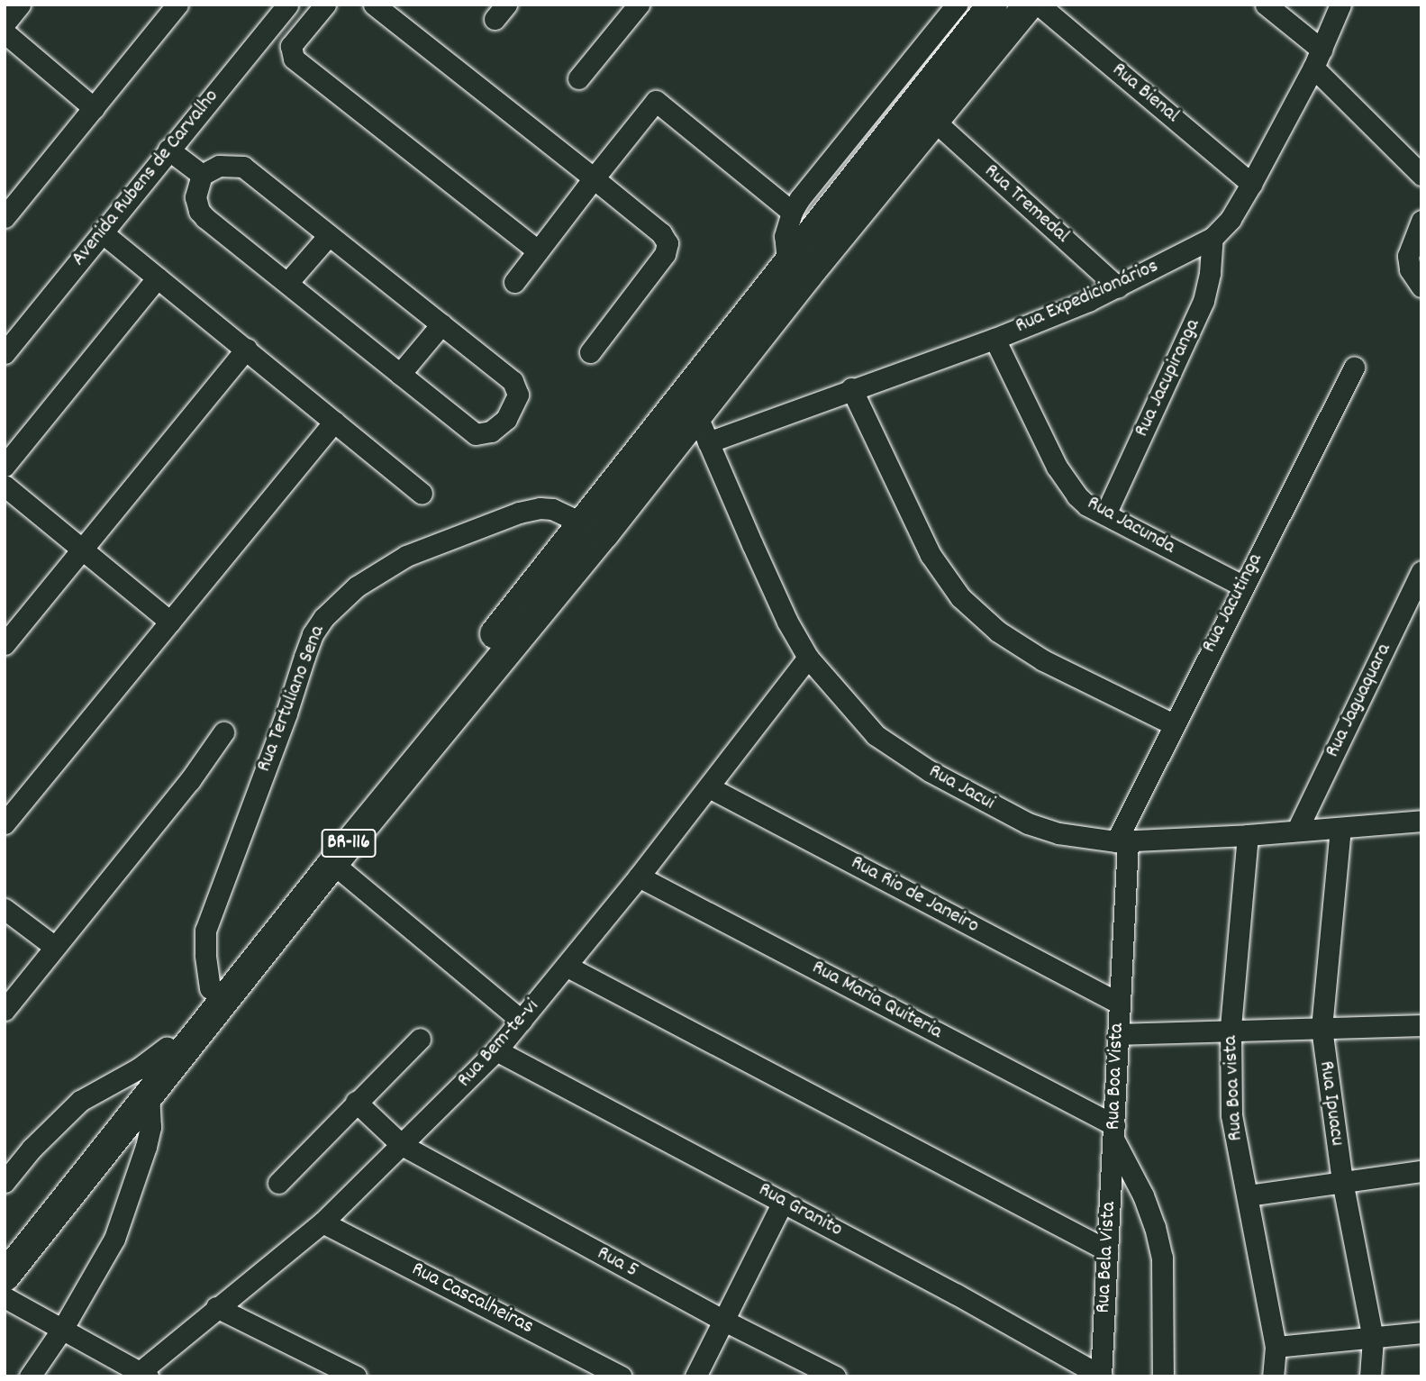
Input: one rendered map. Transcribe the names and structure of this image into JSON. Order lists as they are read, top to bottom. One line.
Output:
{"streets":{"highway":["BR-116"],"street":["Rua Bienal","Avenida Rubens de Carvalho","Rua Tremedal","Rua Expedicionários","Rua Jacupiranga","Rua Jacunda","Rua Jacutinga","Rua Tertuliano Sena","Rua Jaguaquara","Rua Jacui","Rua Rio de Janeiro","Rua Maria Quiteria","Rua Bem-te-vi","Rua Boa Vista","Rua Boa vista","Rua Ipuacu","Rua Granito","Rua Bela Vista","Rua 5","Rua Cascalheiras"]},"crossings":[["Rua Bienal","Rua Expedicionários"],["Rua Tremedal","Rua Expedicionários"],["Rua Expedicionários","Rua Jacupiranga"],["Rua Expedicionários","Rua Jacunda"],["Rua Expedicionários","Rua Jacui"],["Rua Jacupiranga","Rua Jacunda"],["Rua Jacunda","Rua Jacutinga"],["Rua Jacutinga","Rua Jacui"],["Rua Jacutinga","Rua Boa Vista"],["Rua Jaguaquara","Rua Jacui"],["Rua Jacui","BR-116"],["Rua Jacui","Rua Bem-te-vi"],["Rua Jacui","Rua Boa Vista"],["Rua Jacui","Rua Boa vista"],["Rua Jacui","Rua Ipuacu"],["Rua Rio de Janeiro","Rua Bem-te-vi"],["Rua Rio de Janeiro","Rua Boa Vista"],["Rua Maria Quiteria","Rua Bem-te-vi"],["Rua Maria Quiteria","Rua Boa Vista"],["Rua Maria Quiteria","Rua Bela Vista"],["Rua Bem-te-vi","Rua Granito"],["Rua Bem-te-vi","Rua 5"],["Rua Bem-te-vi","Rua Cascalheiras"],["Rua Boa Vista","Rua Bela Vista"],["Rua Granito","Rua Bela Vista"]]}
